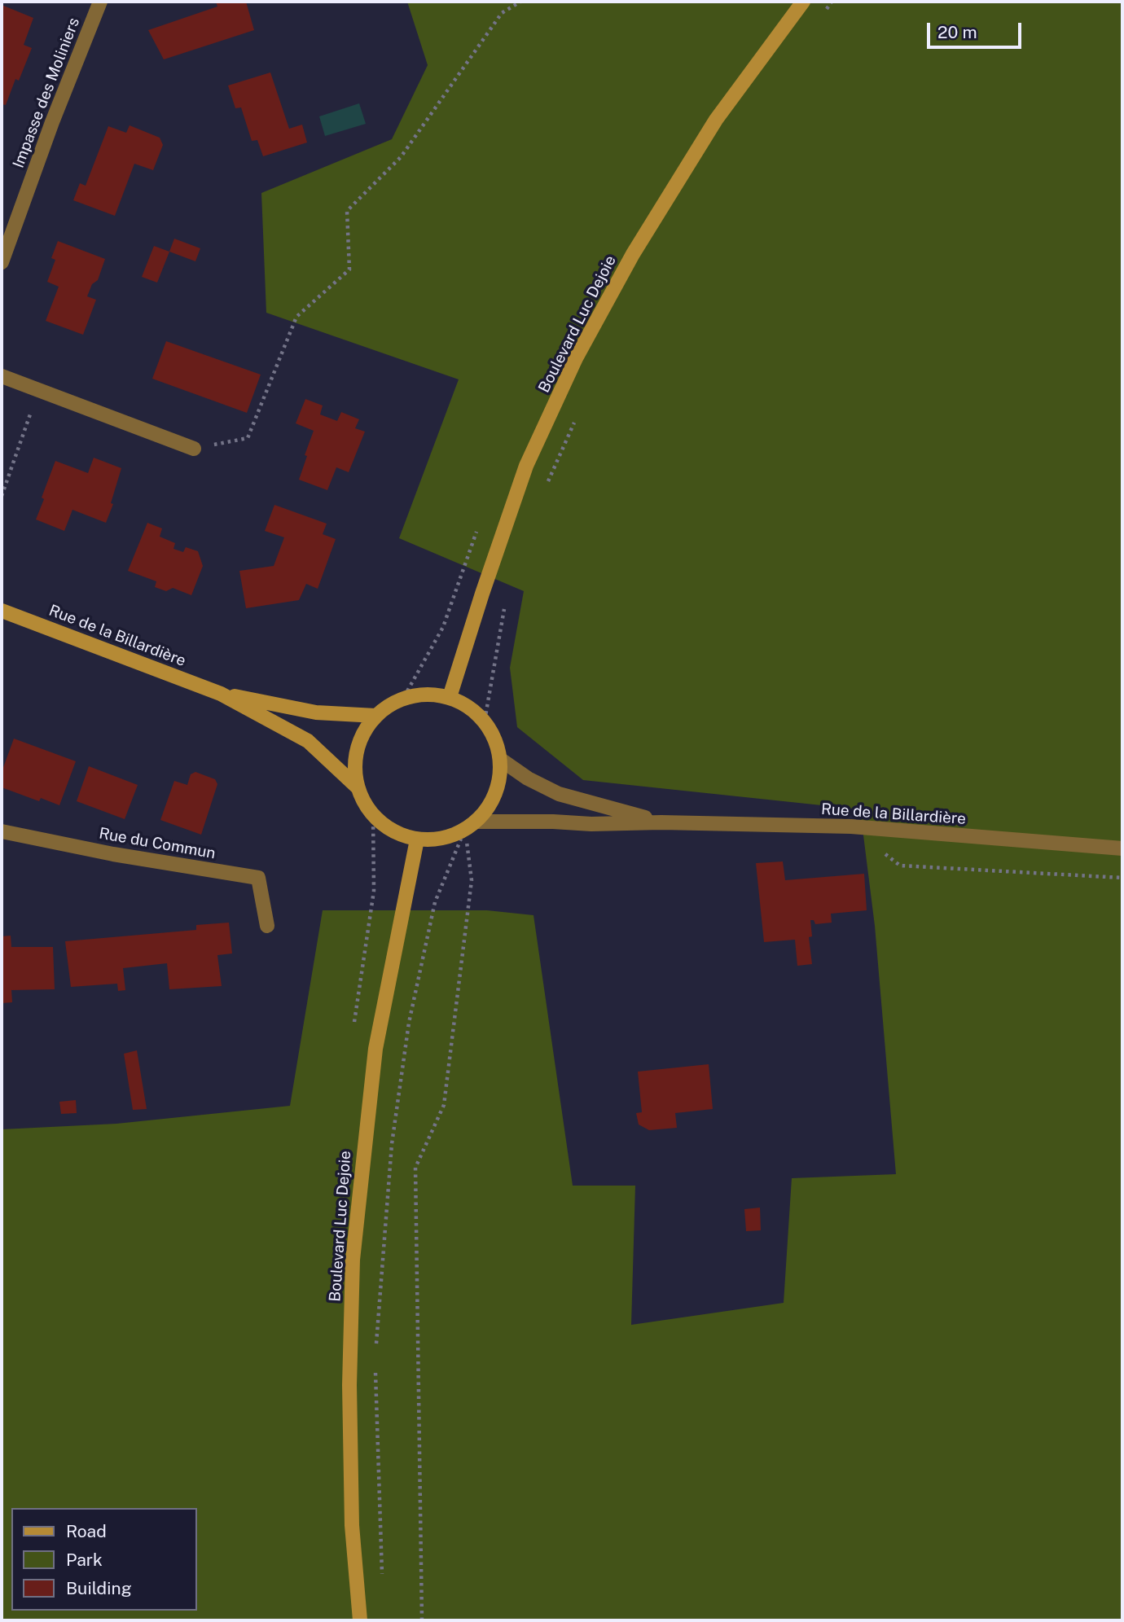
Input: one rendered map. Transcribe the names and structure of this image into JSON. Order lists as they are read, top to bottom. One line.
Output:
{"streets":{"main road":["Boulevard Luc Dejoie","Rue de la Billardière"],"street":["Impasse des Moliniers","Rue du Commun"]},"crossings":[["Boulevard Luc Dejoie","Rue de la Billardière"]],"legend":["Road","Park","Building"],"scale_bar":"20 m"}
